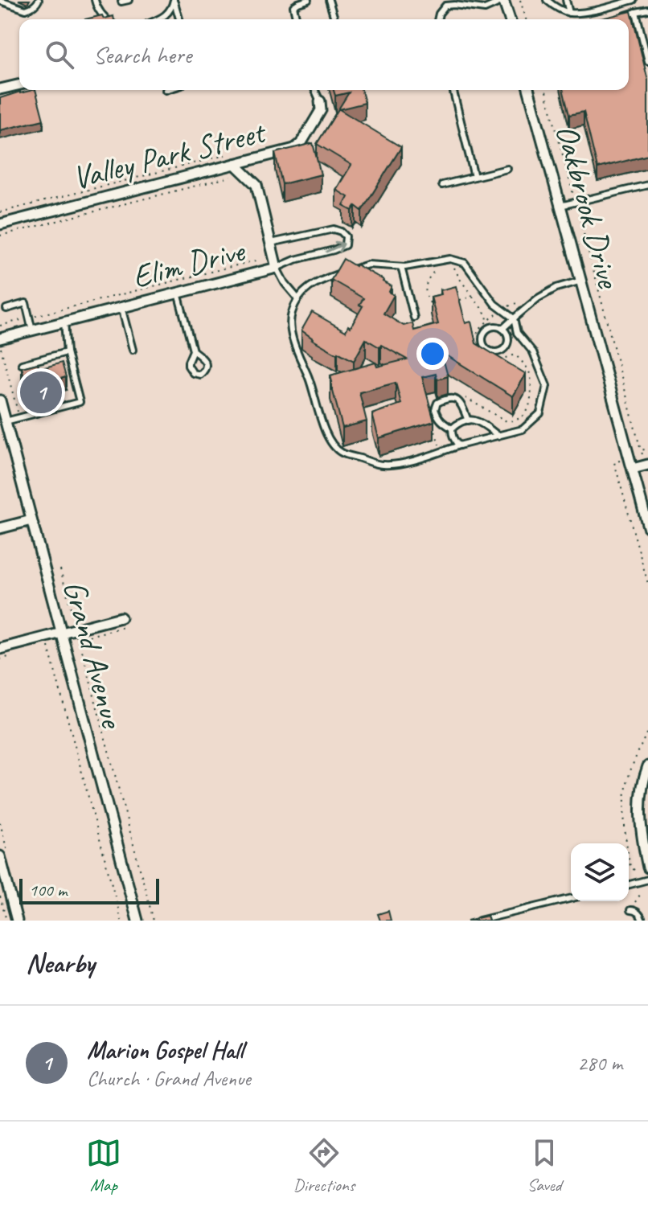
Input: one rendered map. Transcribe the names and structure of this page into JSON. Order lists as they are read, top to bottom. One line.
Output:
{"streets":{"street":["Valley Park Street","Oakbrook Drive","Elim Drive","Grand Avenue"]},"crossings":[["Valley Park Street","Elim Drive"]],"scale_bar":"100 m","page":{"search":"Search here","pins":"1","scale":"100 m","heading":"Nearby","list":[{"mark":"1","name":"Marion Gospel Hall","note":"Church · Grand Avenue","value":"280 m"}],"nav":["Map","Directions","Saved"]}}
